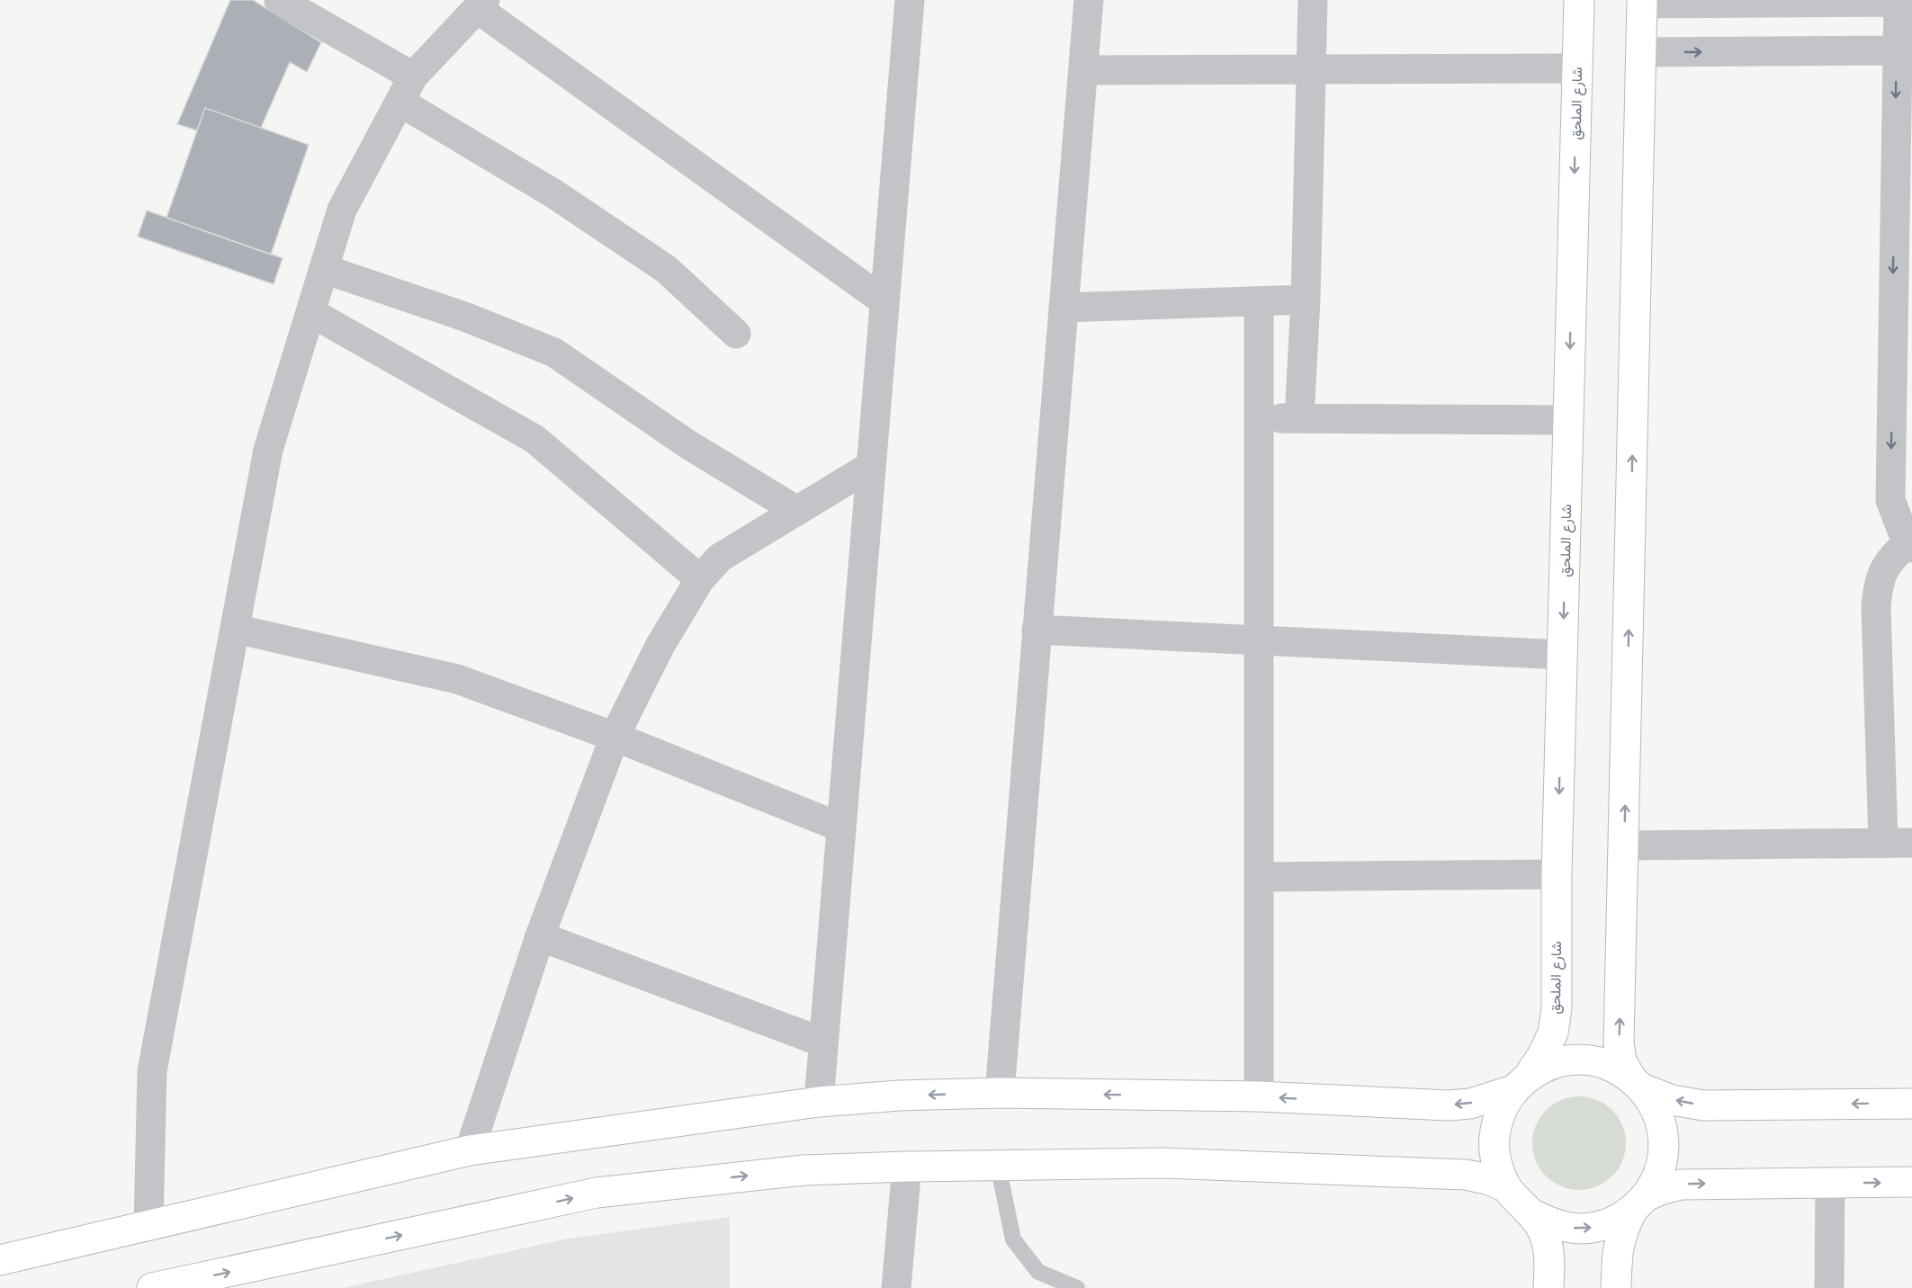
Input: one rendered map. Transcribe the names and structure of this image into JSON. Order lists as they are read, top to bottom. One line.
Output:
{"streets":{"street":["شارع الملحق"]}}
